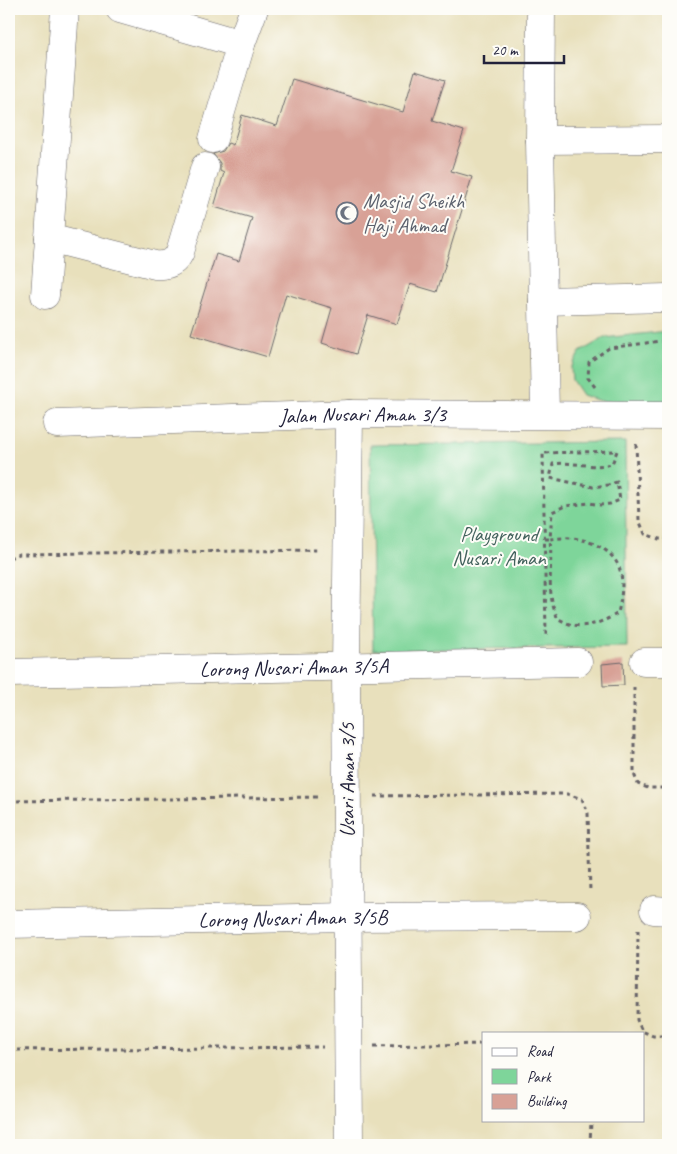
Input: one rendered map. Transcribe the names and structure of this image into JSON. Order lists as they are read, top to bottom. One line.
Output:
{"streets":{"street":["Jalan Nusari Aman 3/3","Lorong Nusari Aman 3/5A","Usari Aman 3/5","Lorong Nusari Aman 3/5B"]},"crossings":[["Jalan Nusari Aman 3/3","Usari Aman 3/5"],["Lorong Nusari Aman 3/5A","Usari Aman 3/5"],["Usari Aman 3/5","Lorong Nusari Aman 3/5B"]],"parks":["Playground Nusari Aman"],"places":{"mosque":["Masjid Sheikh Haji Ahmad"]},"legend":["Road","Park","Building"],"scale_bar":"20 m"}
